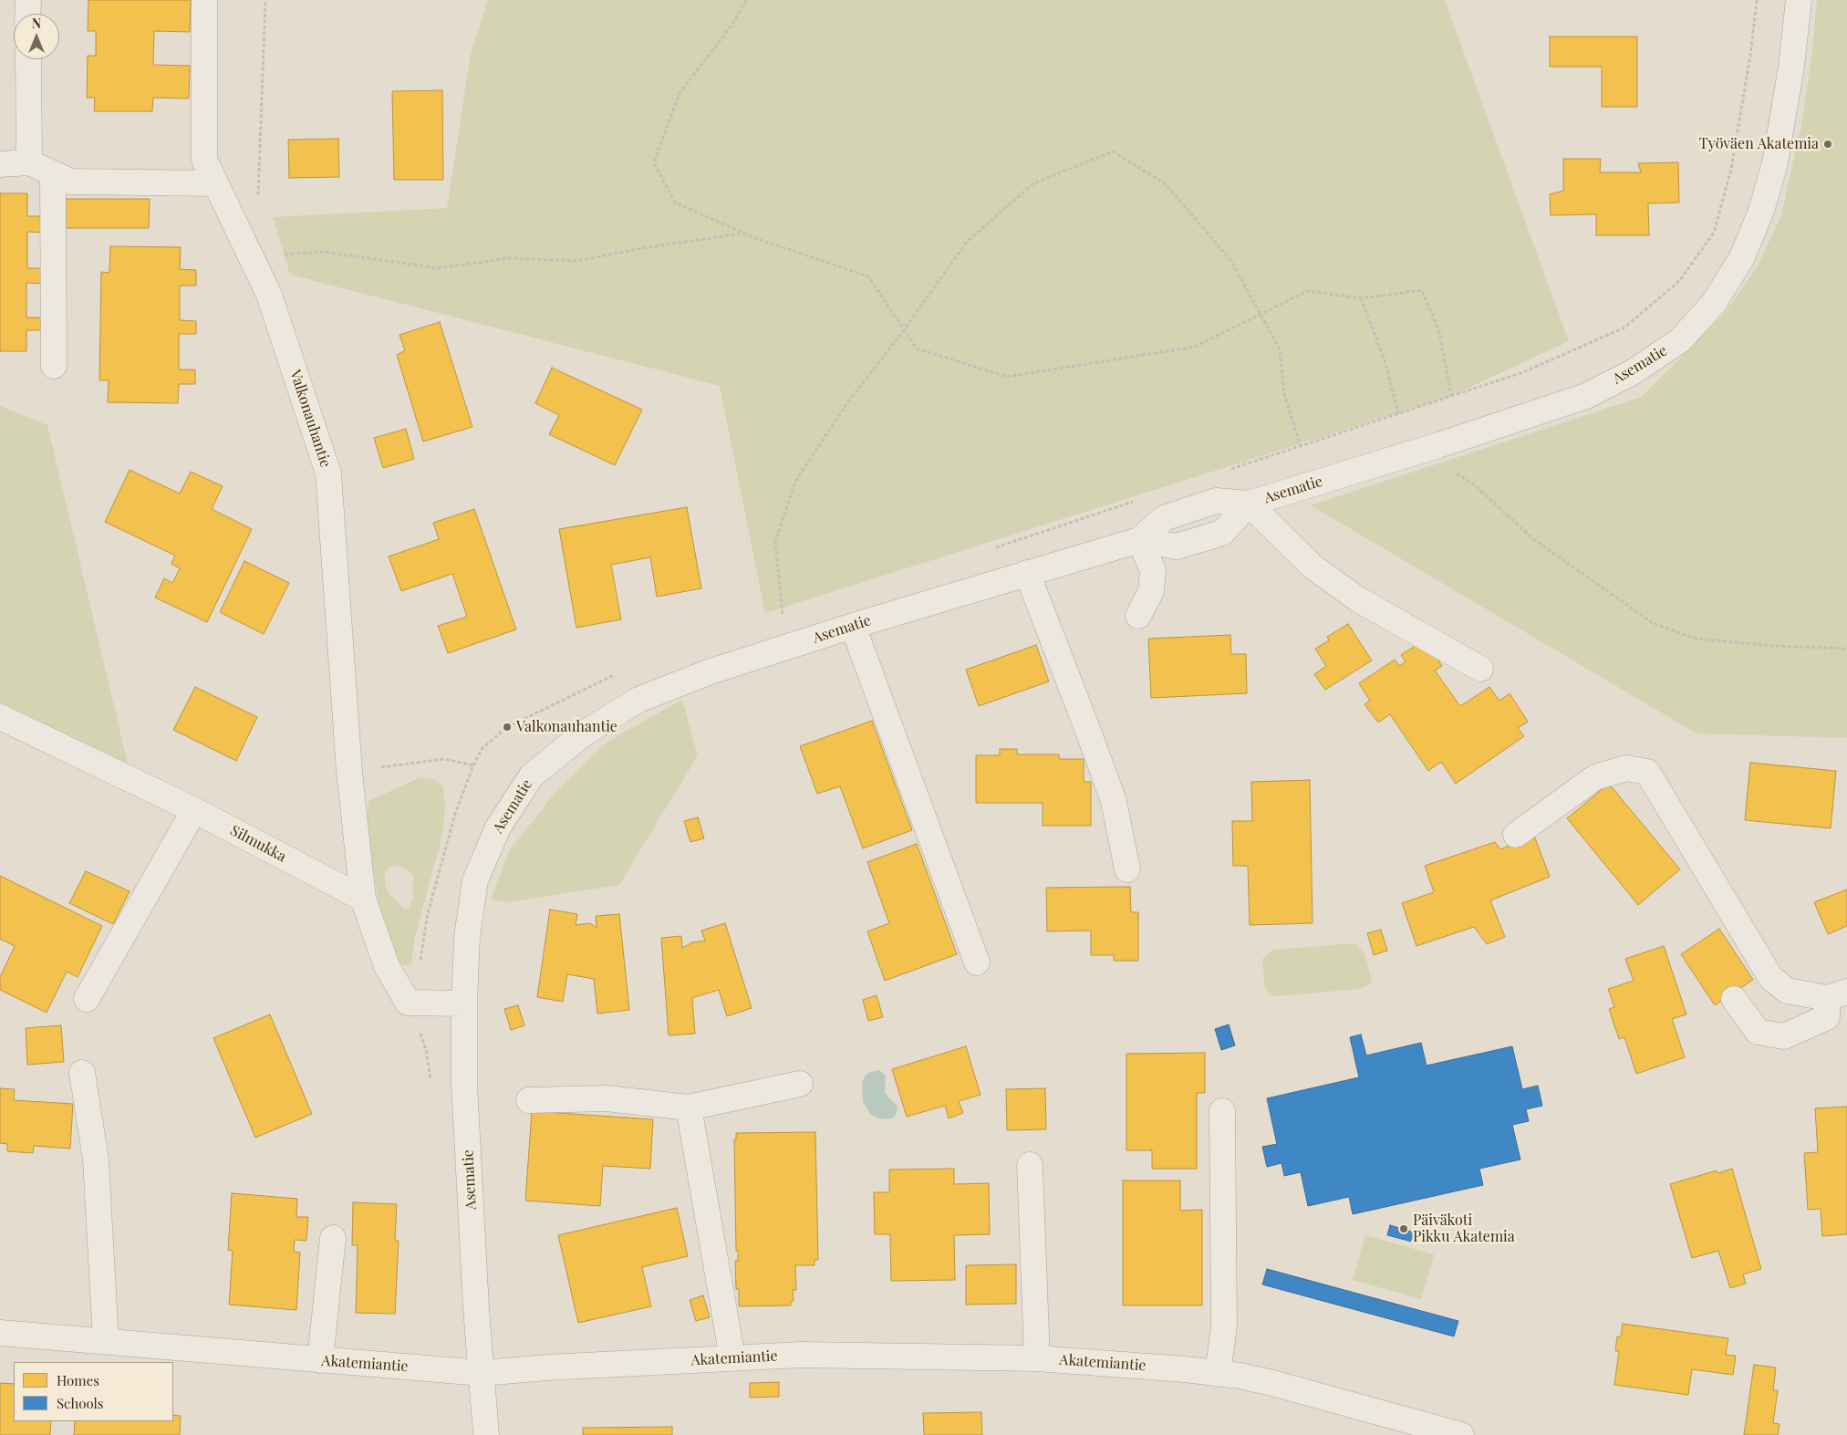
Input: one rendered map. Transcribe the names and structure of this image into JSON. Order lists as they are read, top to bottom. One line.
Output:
{"streets":{"street":["Asematie","Valkonauhantie","Silmukka","Akatemiantie"]},"crossings":[["Asematie","Akatemiantie"],["Valkonauhantie","Silmukka"]],"places":["Työväen Akatemia","Valkonauhantie","Päiväkoti Pikku Akatemia"],"legend":["Homes","Schools"],"north":"top"}
